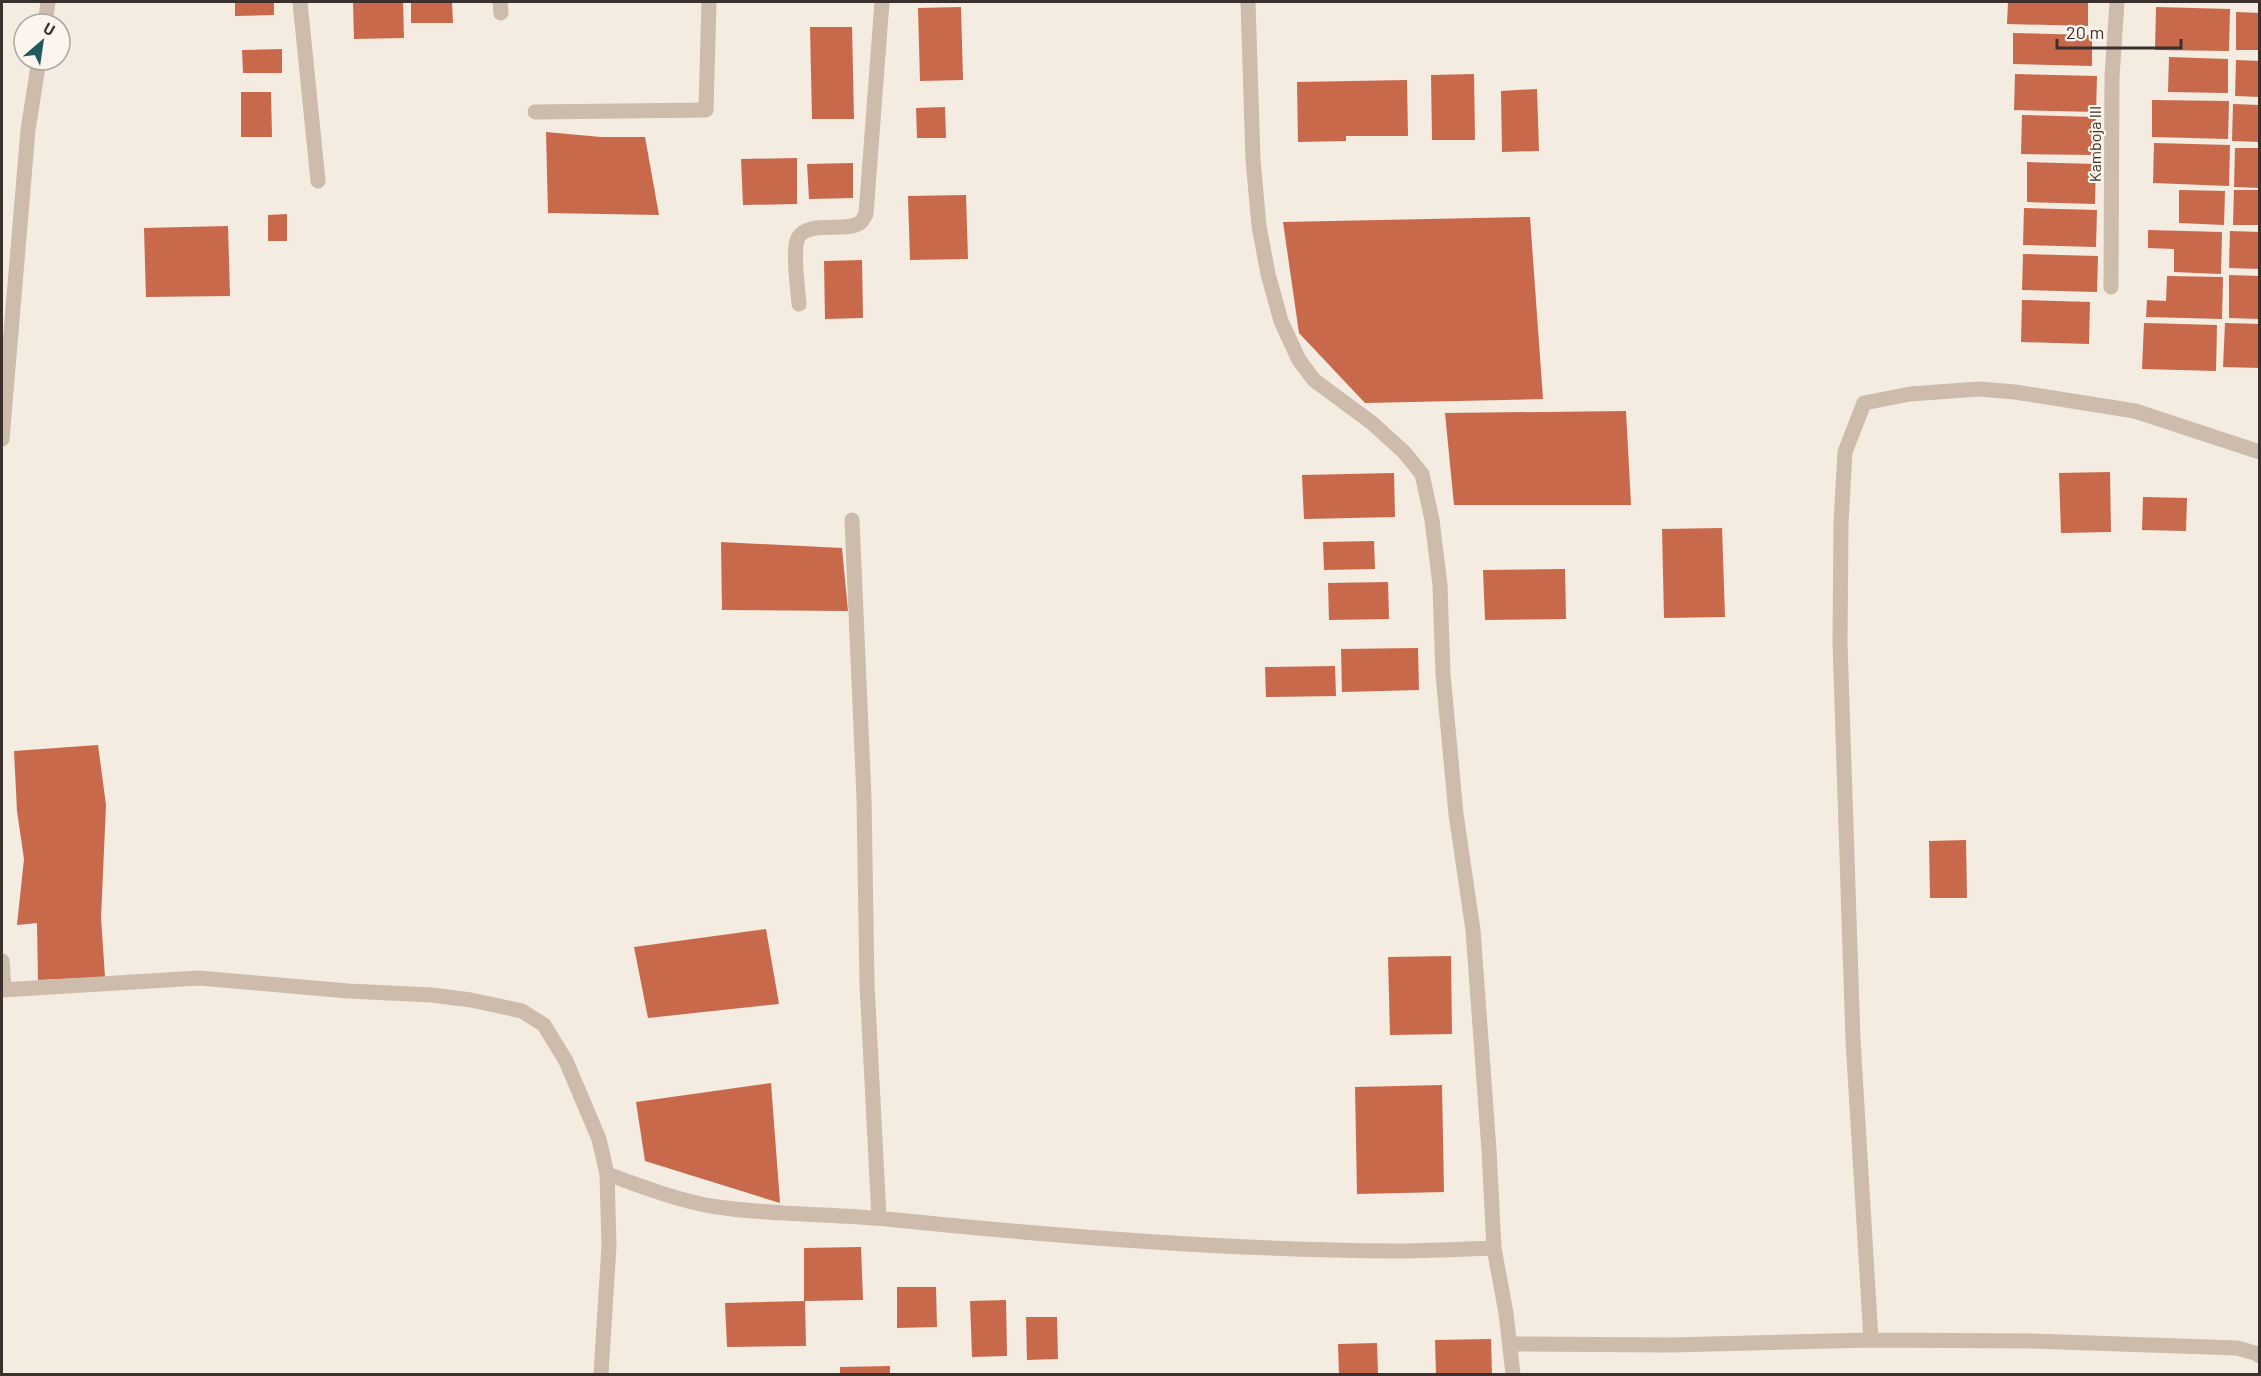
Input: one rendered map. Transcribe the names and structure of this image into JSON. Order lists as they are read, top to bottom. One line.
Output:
{"streets":{"street":["Kamboja III"]},"scale_bar":"20 m","north":"top right"}
